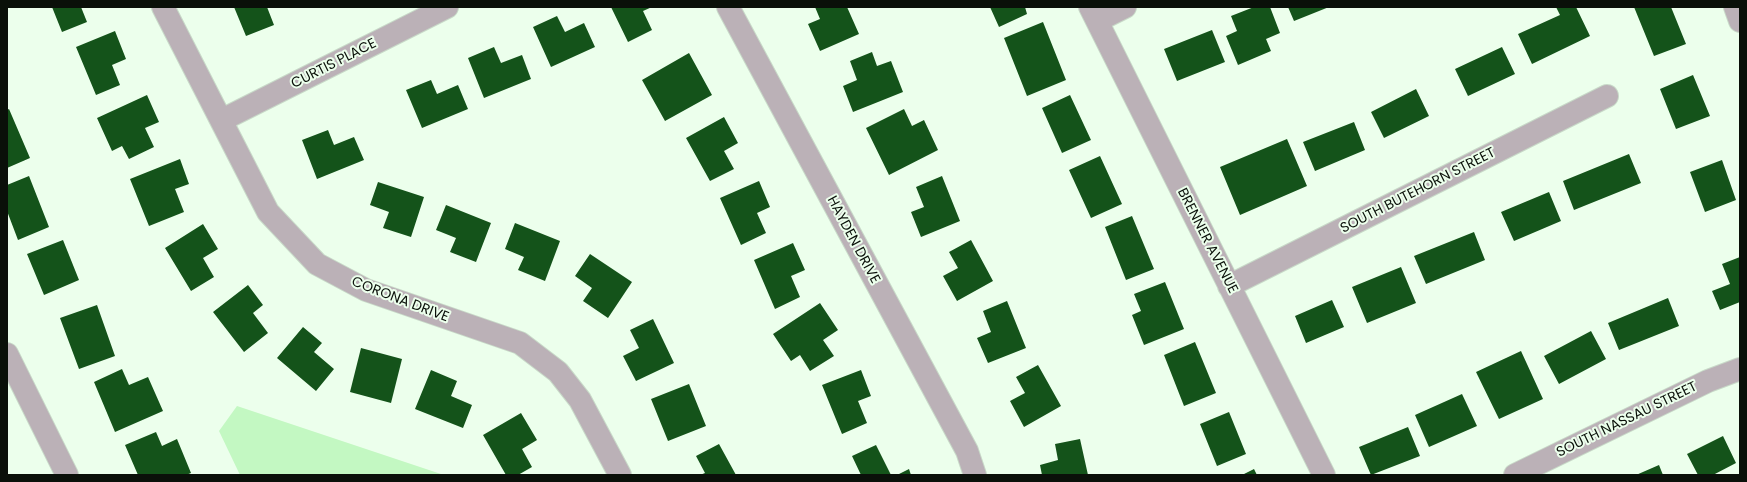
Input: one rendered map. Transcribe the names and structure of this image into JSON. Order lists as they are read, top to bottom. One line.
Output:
{"streets":{"street":["CURTIS PLACE","SOUTH BUTEHORN STREET","HAYDEN DRIVE","BRENNER AVENUE","CORONA DRIVE","SOUTH NASSAU STREET"]},"crossings":[["CURTIS PLACE","CORONA DRIVE"],["SOUTH BUTEHORN STREET","BRENNER AVENUE"]]}
